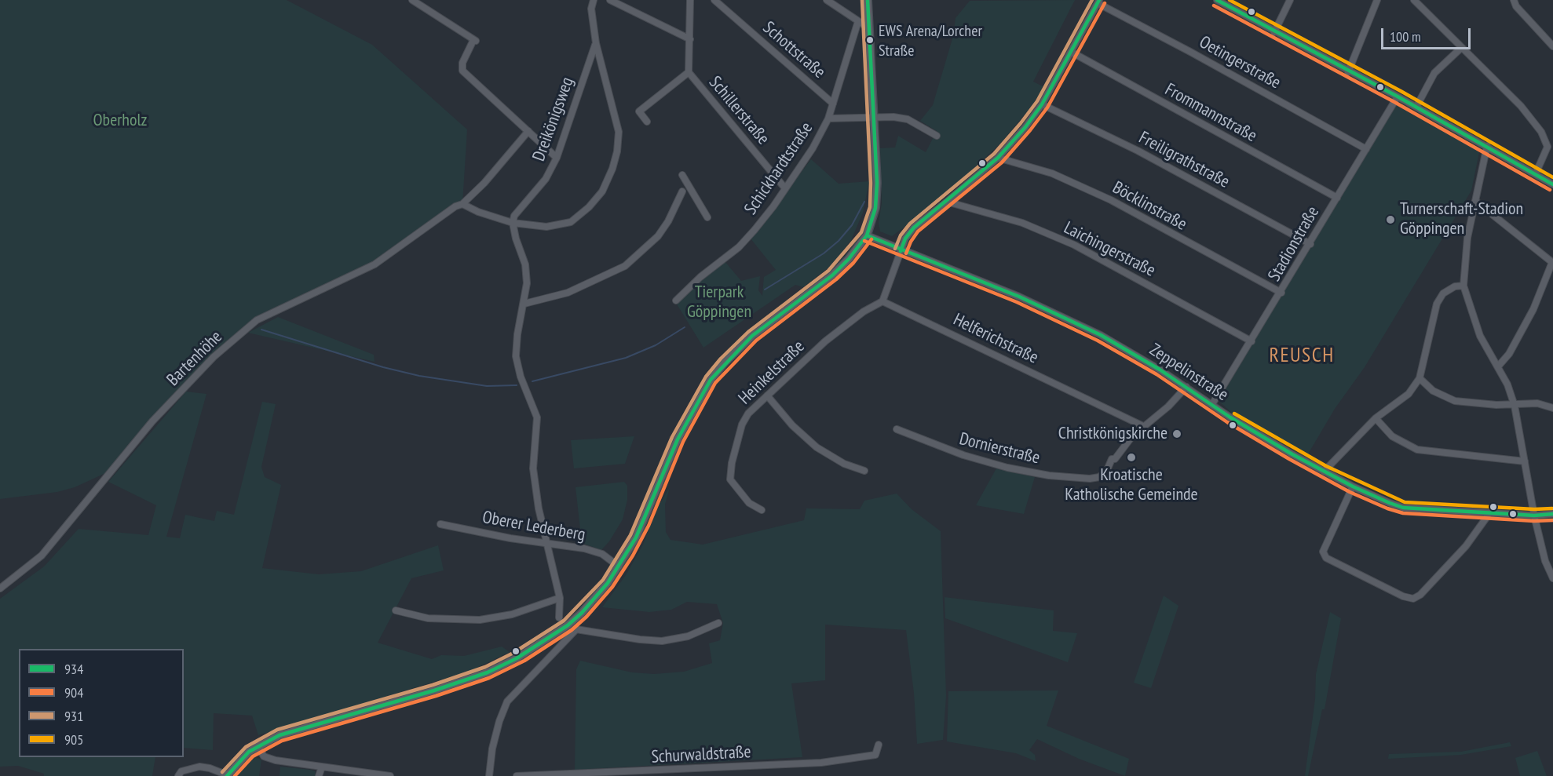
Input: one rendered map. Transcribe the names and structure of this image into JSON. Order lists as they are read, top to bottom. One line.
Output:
{"streets":{"street":["Schottstraße","Oetingerstraße","Schillerstraße","Frommannstraße","Dreikönigsweg","Freiligrathstraße","Schickhardtstraße","Böcklinstraße","Stadionstraße","Laichingerstraße","Helferichstraße","Bartenhöhe","Heinkelstraße","Zeppelinstraße","Dornierstraße","Oberer Lederberg","Schurwaldstraße"]},"crossings":[["Schottstraße","Schickhardtstraße"],["Oetingerstraße","Stadionstraße"],["Schillerstraße","Schickhardtstraße"],["Frommannstraße","Stadionstraße"],["Freiligrathstraße","Stadionstraße"],["Böcklinstraße","Stadionstraße"],["Stadionstraße","Laichingerstraße"],["Stadionstraße","Zeppelinstraße"],["Helferichstraße","Heinkelstraße"],["Helferichstraße","Dornierstraße"]],"districts":["REUSCH"],"parks":["Oberholz","Tierpark Göppingen"],"places":["EWS Arena/Lorcher Straße","Turnerschaft-Stadion Göppingen","Christkönigskirche","Kroatische Katholische Gemeinde"],"lines":["transit line 934","transit line 931","transit line 905","transit line 904"],"legend":["934","904","931","905"],"scale_bar":"100 m"}
